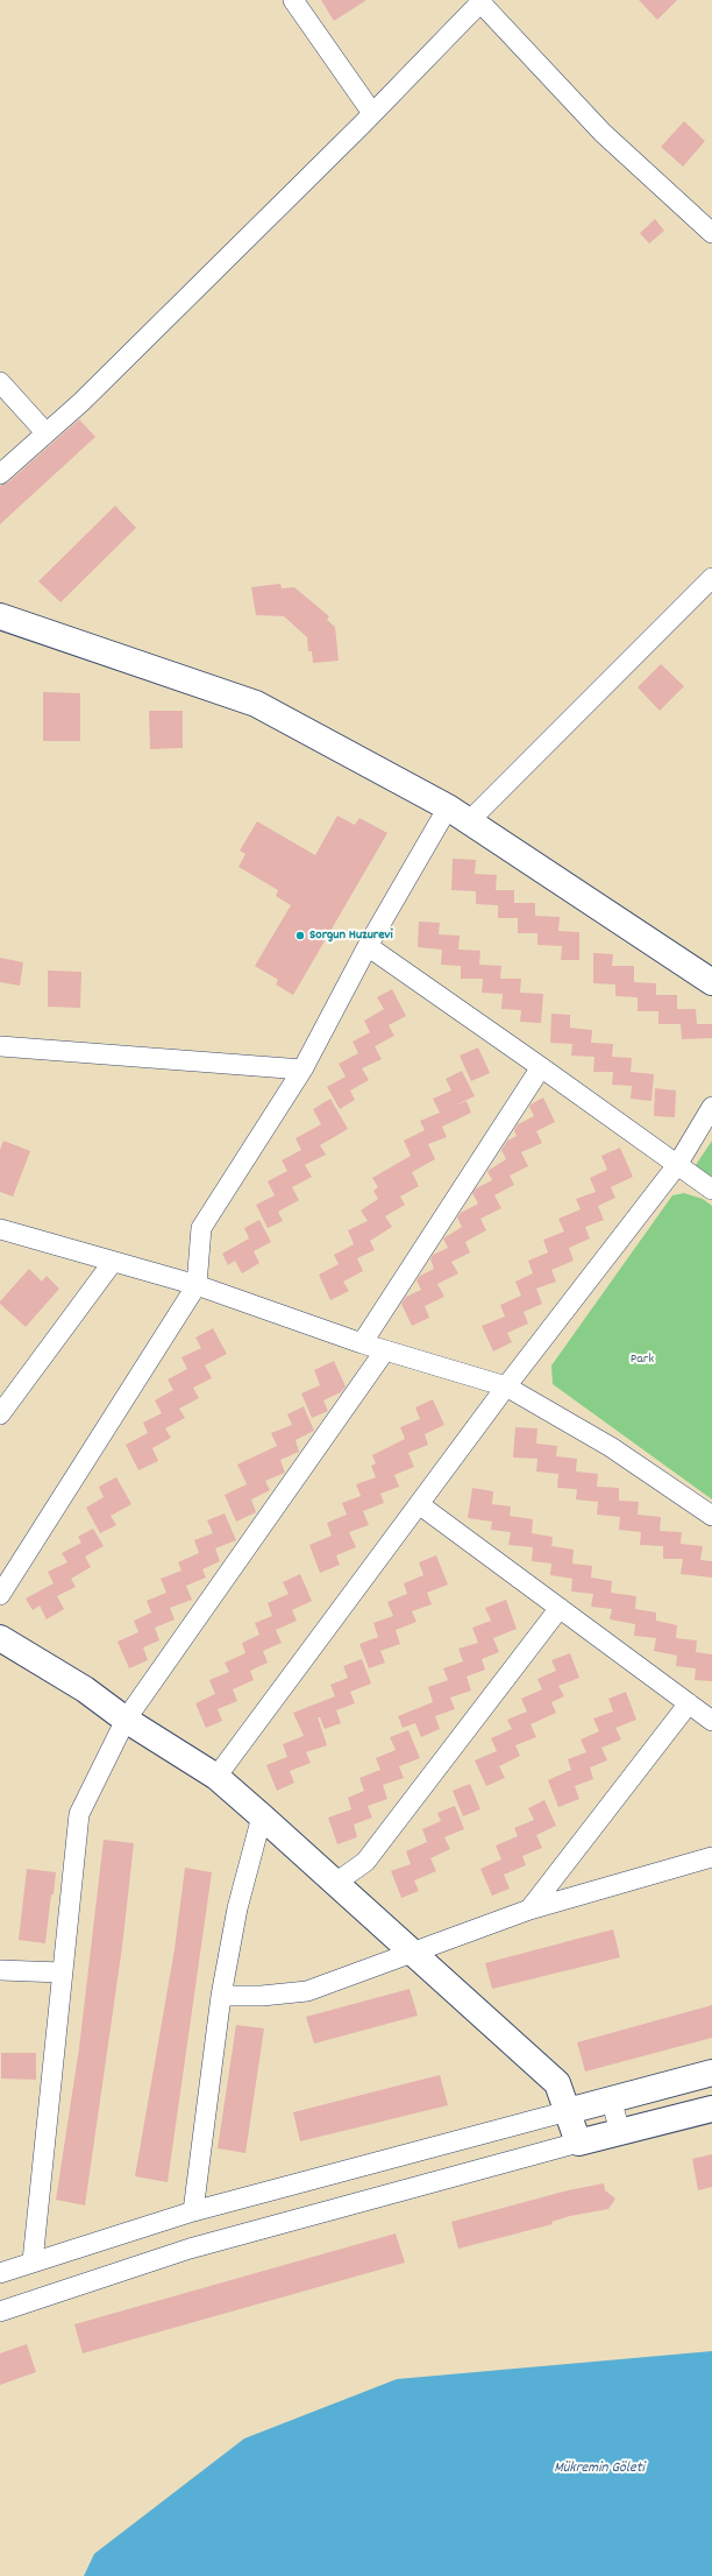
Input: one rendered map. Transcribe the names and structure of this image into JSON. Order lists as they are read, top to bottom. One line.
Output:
{"water":["Mükremin Göleti"],"parks":["Park"],"places":["Sorgun Huzurevi"]}
